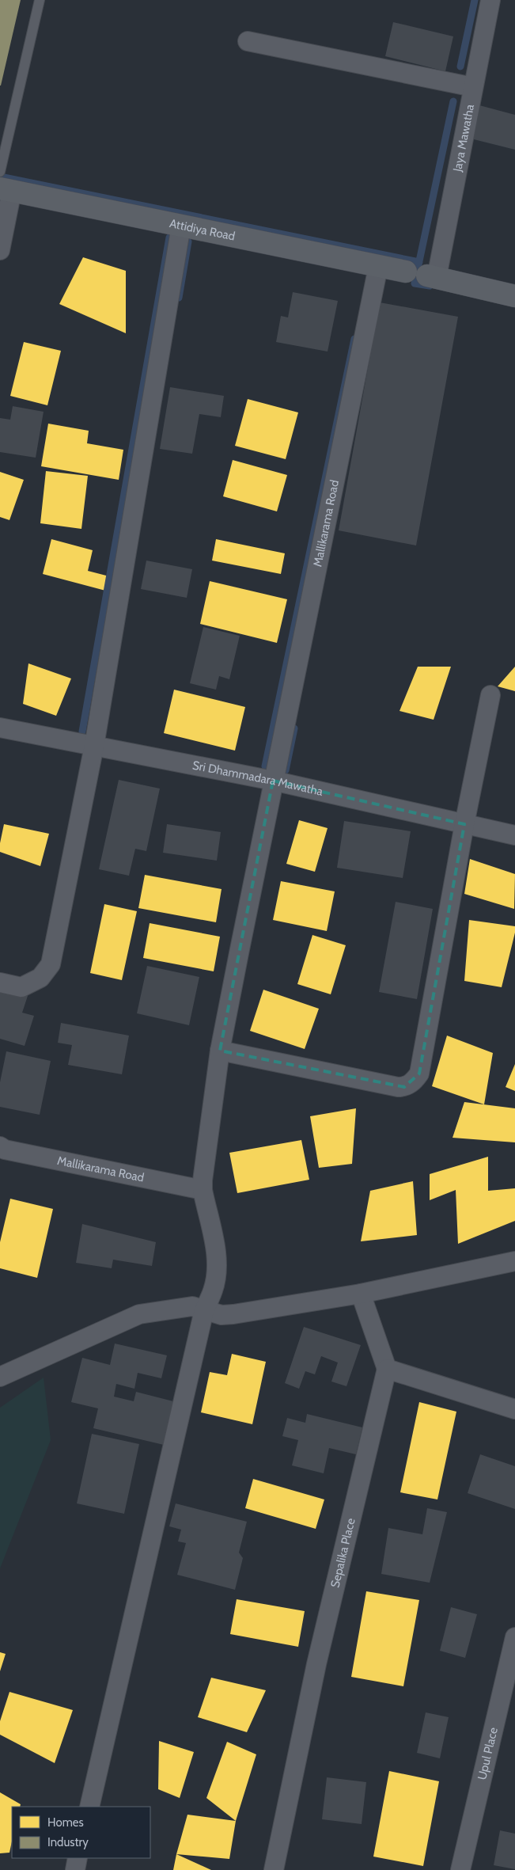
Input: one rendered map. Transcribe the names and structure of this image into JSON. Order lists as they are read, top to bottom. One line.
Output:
{"streets":{"main road":["Attidiya Road"],"street":["Jaya Mawatha","Mallikarama Road","Sri Dhammadara Mawatha","Sepalika Place","Upul Place"]},"crossings":[["Attidiya Road","Mallikarama Road"],["Mallikarama Road","Sri Dhammadara Mawatha"]],"legend":["Homes","Industry"]}
